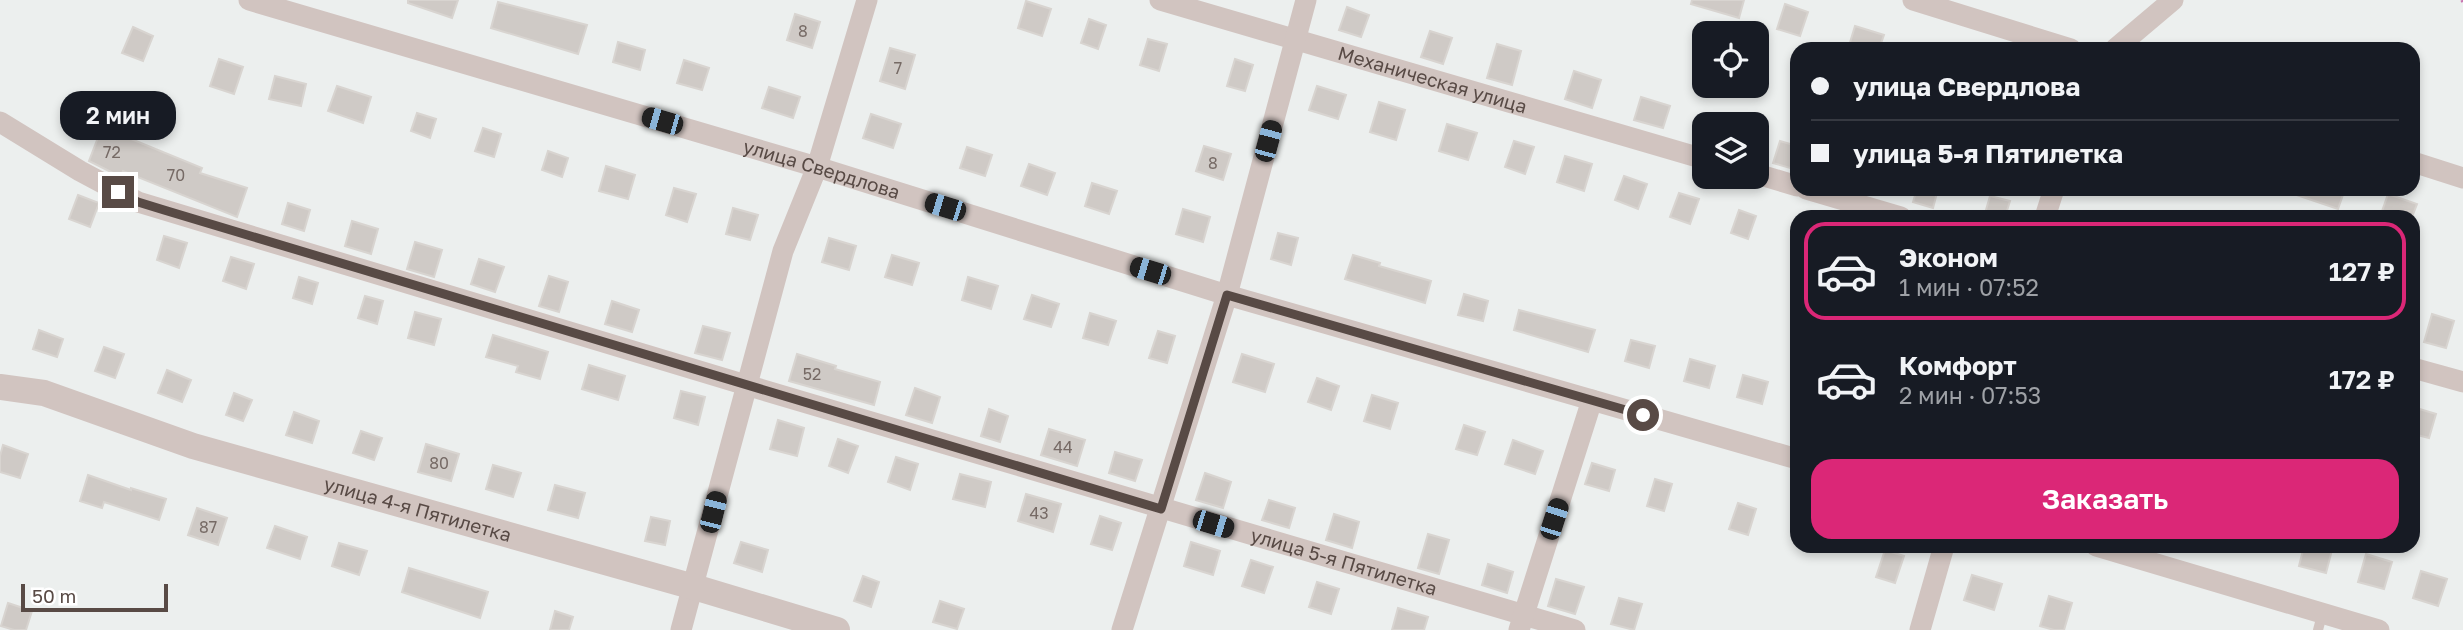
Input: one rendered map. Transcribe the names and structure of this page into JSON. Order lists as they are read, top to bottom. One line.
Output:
{"streets":{"street":["Механическая улица","улица Свердлова","улица 4-я Пятилетка","улица 5-я Пятилетка"]},"house_numbers":["8","7","72","8","70","52","44","80","43","87"],"scale_bar":"50 m","page":{"banner":["улица Свердлова","улица 5-я Пятилетка"],"bubble":"2 мин","list":[{"name":"Эконом","note":"1 мин · 07:52","value":"127 ₽"},{"name":"Комфорт","note":"2 мин · 07:53","value":"172 ₽"}],"buttons":"Заказать","scale":"50 m"}}
